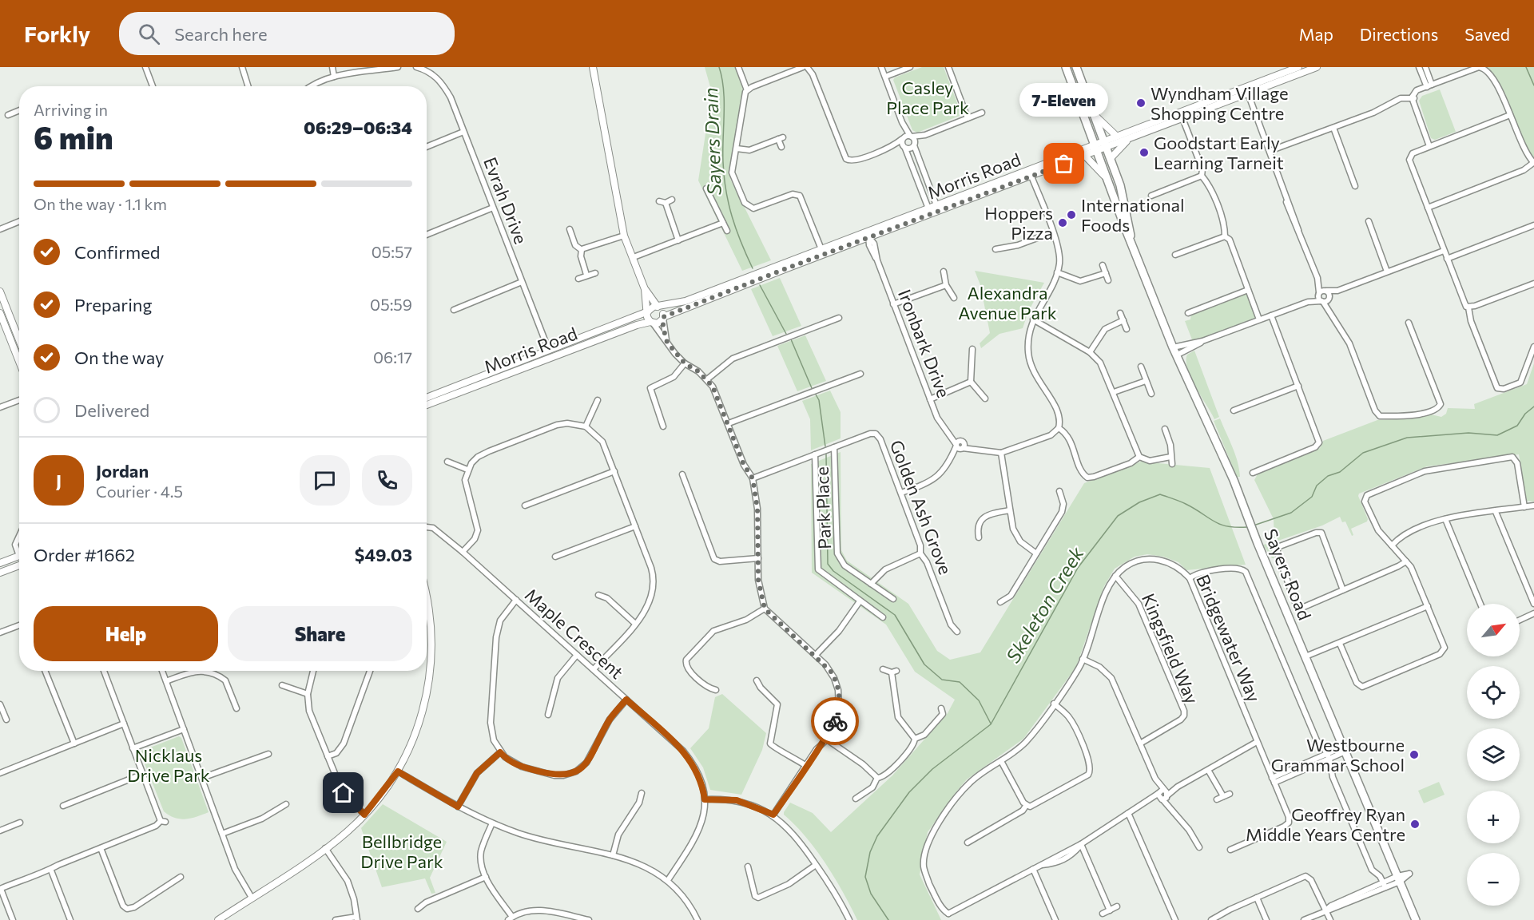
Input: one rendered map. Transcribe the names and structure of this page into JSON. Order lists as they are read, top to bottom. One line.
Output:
{"streets":{"main road":["Sayers Road"],"street":["Morris Road","Evrah Drive","Ironbark Drive","Golden Ash Grove","Park Place","Maple Crescent","Bridgewater Way","Kingsfield Way"]},"crossings":[["Morris Road","Evrah Drive"],["Morris Road","Ironbark Drive"],["Morris Road","Sayers Road"],["Golden Ash Grove","Park Place"],["Bridgewater Way","Kingsfield Way"]],"water":["Sayers Drain","Skeleton Creek"],"parks":["Casley Place Park","Alexandra Avenue Park","Nicklaus Drive Park","Bellbridge Drive Park"],"places":["Wyndham Village Shopping Centre","Goodstart Early Learning Tarneit","7-Eleven","International Foods","Hoppers Pizza","Westbourne Grammar School","Geoffrey Ryan Middle Years Centre"],"north":"top right","page":{"header":"Forkly","search":"Search here","nav":["Map","Directions","Saved"],"bubble":"7-Eleven","heading":["6 min","Arriving in","06:29–06:34"],"panel":["Jordan","Courier · 4.5","Order #1662","$49.03"],"bar":"On the way · 1.1 km","list":[["Confirmed","05:57"],["Preparing","05:59"],["On the way","06:17"],"Delivered"],"round":"J","buttons":["Help","Share"],"map_buttons":["+","−"]}}
